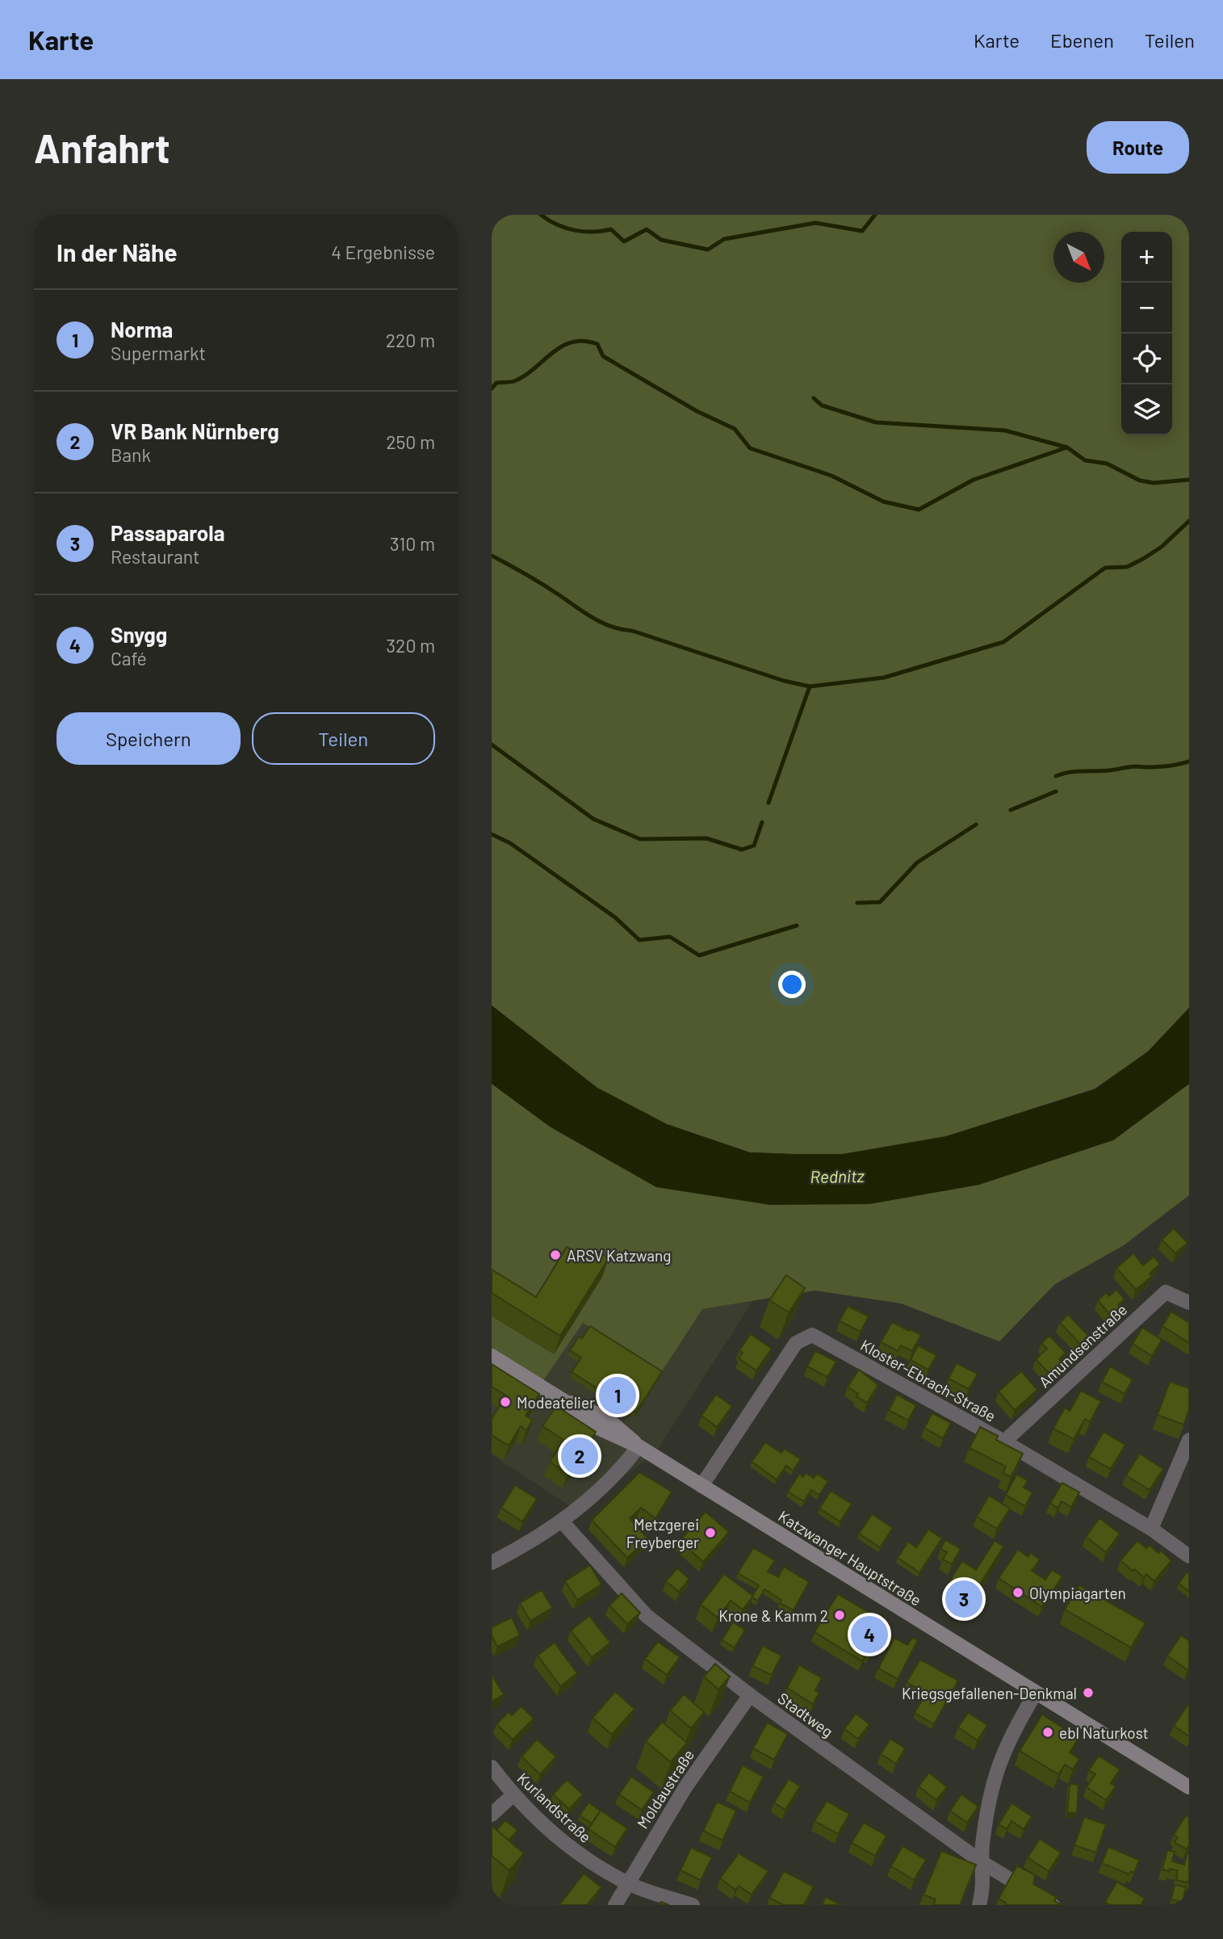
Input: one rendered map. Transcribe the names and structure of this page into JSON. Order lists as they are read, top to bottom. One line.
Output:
{"streets":{"main road":["Katzwanger Hauptstraße"],"street":["Amundsenstraße","Kloster-Ebrach-Straße","Stadtweg","Moldaustraße","Kurlandstraße"]},"crossings":[["Amundsenstraße","Kloster-Ebrach-Straße"],["Kloster-Ebrach-Straße","Katzwanger Hauptstraße"],["Stadtweg","Moldaustraße"],["Moldaustraße","Kurlandstraße"]],"water":["Rednitz"],"places":["ARSV Katzwang","Modeatelier","Metzgerei Freyberger","Olympiagarten","Krone & Kamm 2","Kriegsgefallenen-Denkmal","ebl Naturkost"],"north":"bottom right","page":{"header":"Karte","nav":["Karte","Ebenen","Teilen"],"buttons":["Route",["Speichern","Teilen"]],"title":"Anfahrt","heading":["In der Nähe","4 Ergebnisse"],"map_buttons":["+","−"],"list":[{"mark":"1","name":"Norma","note":"Supermarkt","value":"220 m"},{"mark":"2","name":"VR Bank Nürnberg","note":"Bank","value":"250 m"},{"mark":"3","name":"Passaparola","note":"Restaurant","value":"310 m"},{"mark":"4","name":"Snygg","note":"Café","value":"320 m"}],"pins":["1","2","3","4"]}}
